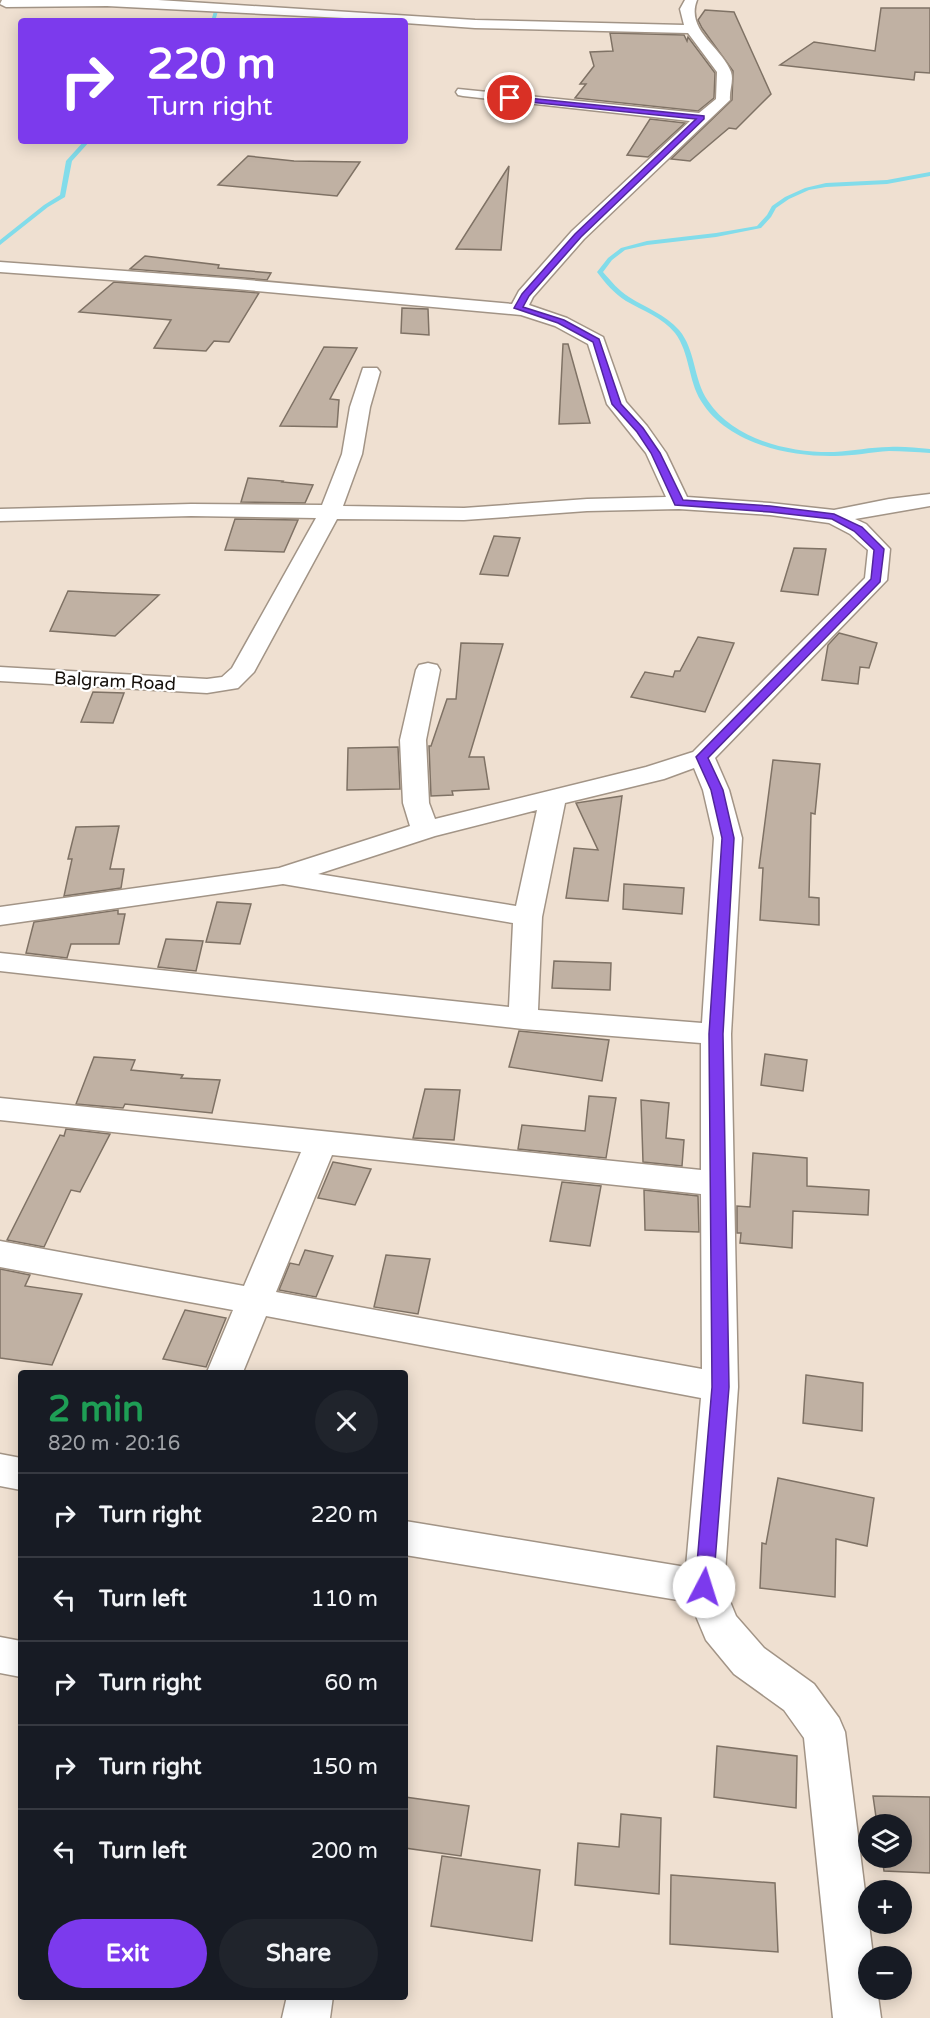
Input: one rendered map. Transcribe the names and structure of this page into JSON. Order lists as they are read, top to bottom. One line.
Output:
{"streets":{"street":["Balgram Road"]},"page":{"turn":["220 m","Turn right"],"heading":["2 min","820 m · 20:16"],"list":[{"name":"Turn right","value":"220 m"},{"name":"Turn left","value":"110 m"},{"name":"Turn right","value":"60 m"},{"name":"Turn right","value":"150 m"},{"name":"Turn left","value":"200 m"}],"map_buttons":["+","−"],"buttons":["Exit","Share"]}}
